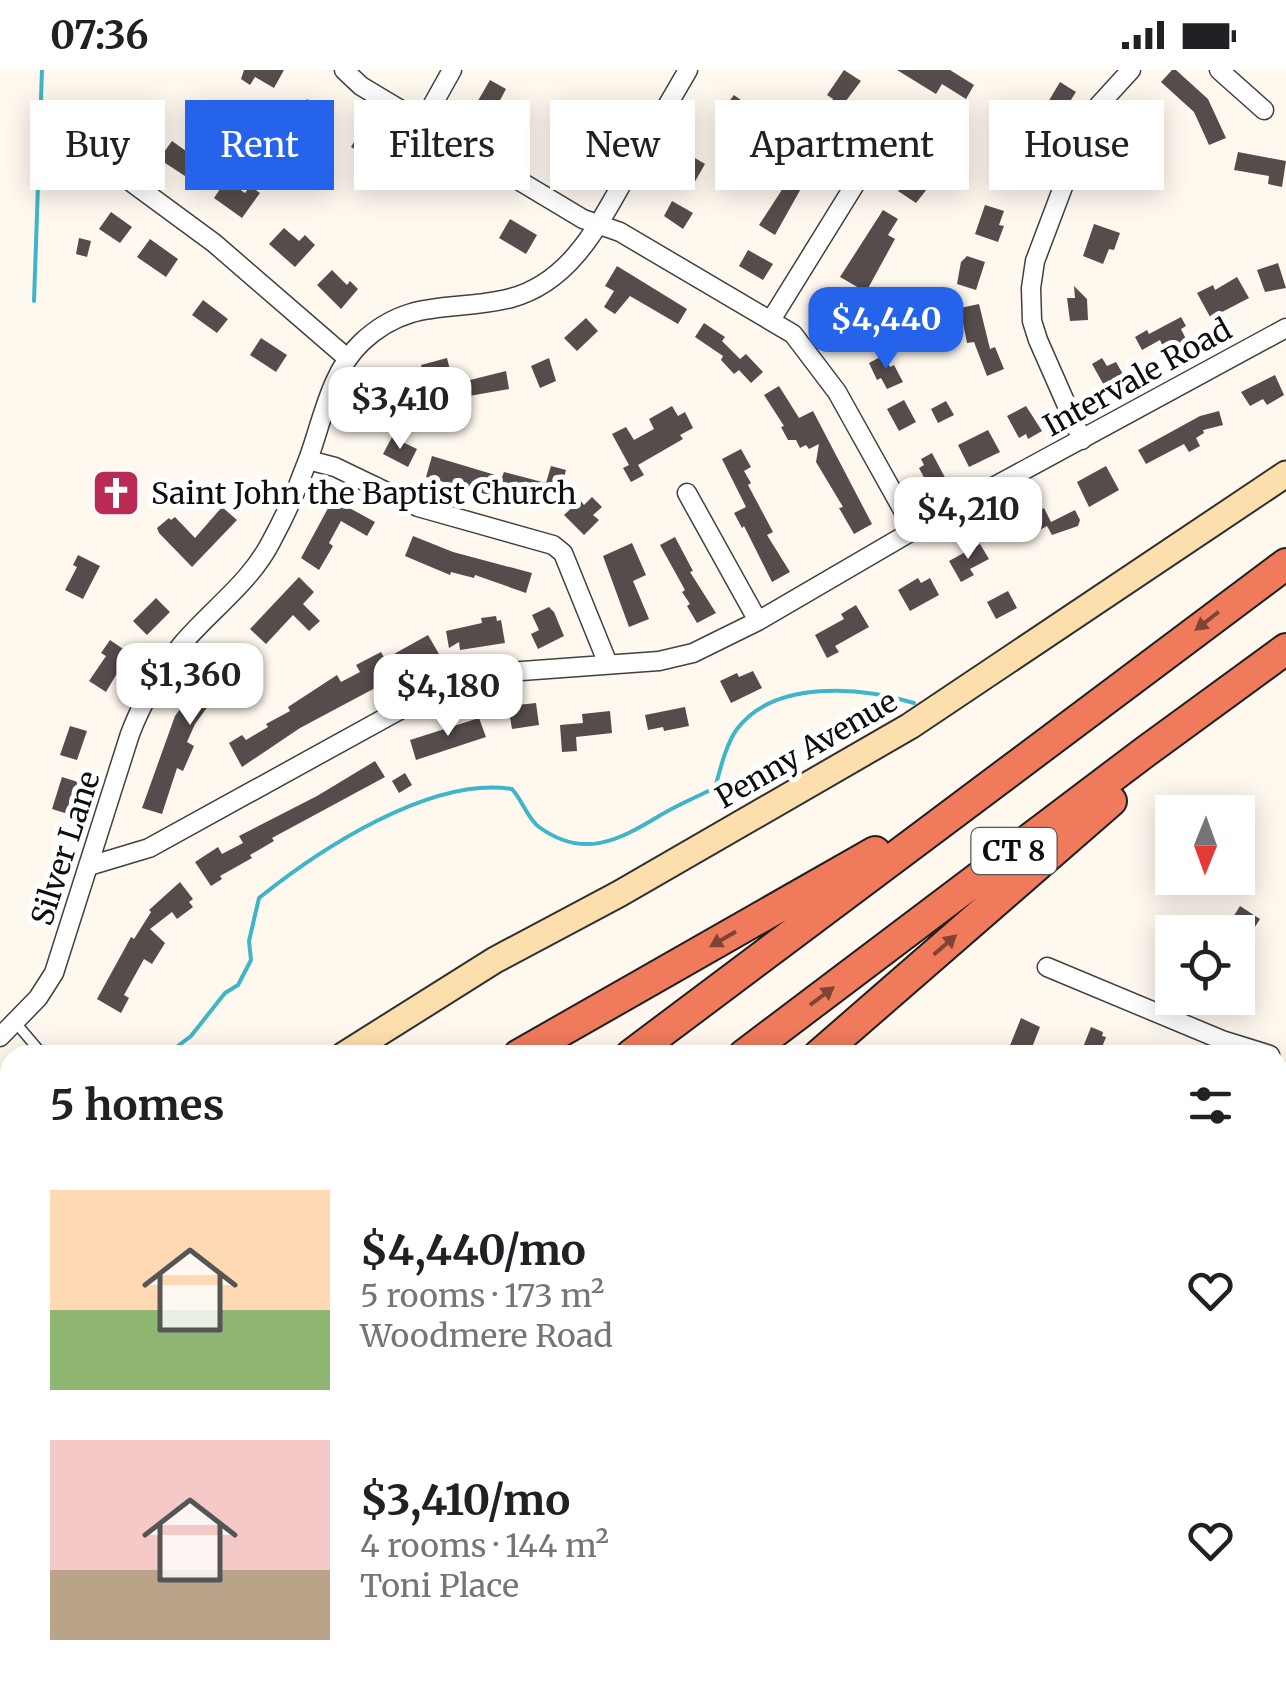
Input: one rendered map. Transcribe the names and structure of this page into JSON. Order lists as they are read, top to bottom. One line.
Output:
{"streets":{"highway":["CT 8"],"main road":["Penny Avenue"],"street":["Intervale Road","Silver Lane"]},"crossings":[["Intervale Road","Silver Lane"]],"places":{"church":["Saint John the Baptist Church"]},"north":"bottom","page":{"status":"07:36","chip":["Buy","Rent","Filters","New","Apartment","House"],"price":["$4,440","$3,410","$4,210","$1,360","$4,180"],"heading":"5 homes","list":[{"name":"$4,440/mo","note":"5 rooms · 173 m² · Woodmere Road"},{"name":"$3,410/mo","note":"4 rooms · 144 m² · Toni Place"}]}}
